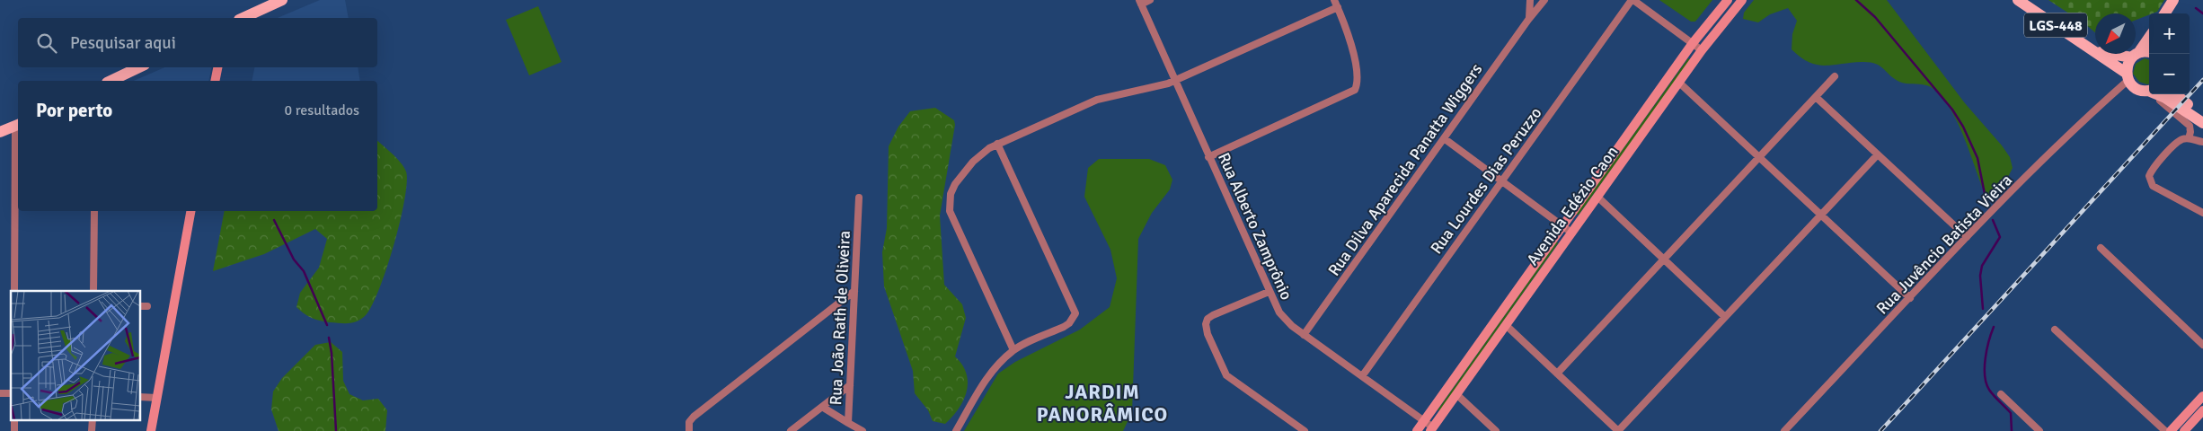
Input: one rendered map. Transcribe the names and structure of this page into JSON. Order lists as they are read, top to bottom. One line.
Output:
{"streets":{"main road":["LGS-448","Avenida Edézio Caon"],"street":["Rua Dilva Aparecida Panatta Wiggers","Rua Lourdes Dias Peruzzo","Rua Alberto Zamprônio","Rua Juvêncio Batista Vieira","Rua João Rath de Oliveira"]},"crossings":[["LGS-448","Rua Juvêncio Batista Vieira"],["Rua Dilva Aparecida Panatta Wiggers","Rua Alberto Zamprônio"],["Rua Lourdes Dias Peruzzo","Rua Alberto Zamprônio"],["Avenida Edézio Caon","Rua Alberto Zamprônio"]],"districts":["JARDIM PANORÂMICO"],"north":"bottom left","page":{"map_buttons":["+","−"],"search":"Pesquisar aqui","heading":["Por perto","0 resultados"]}}
